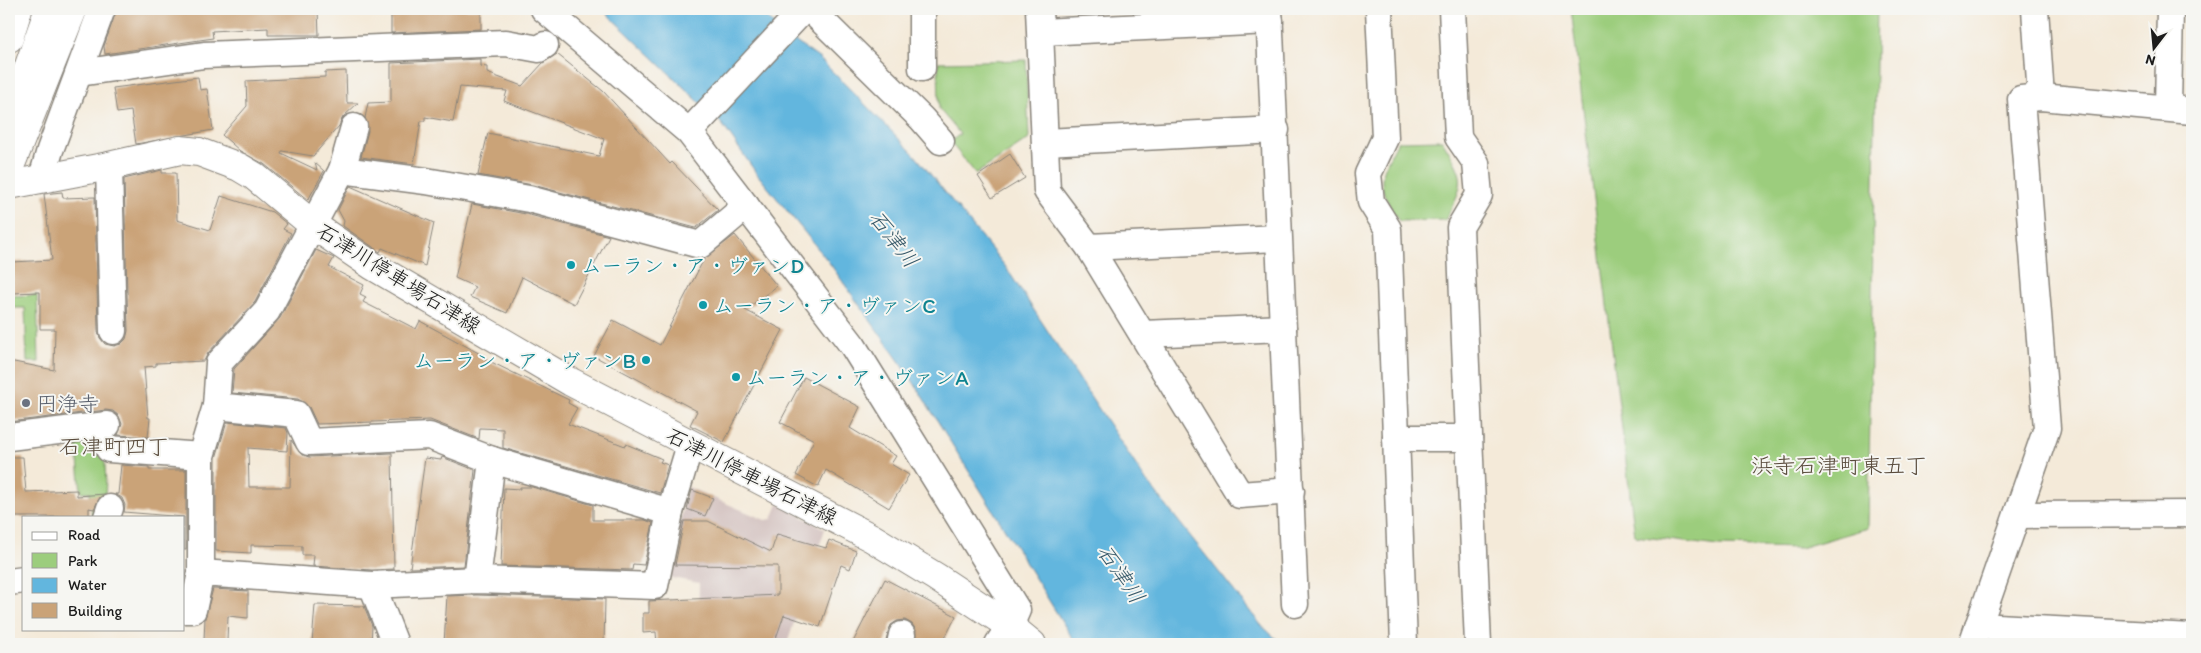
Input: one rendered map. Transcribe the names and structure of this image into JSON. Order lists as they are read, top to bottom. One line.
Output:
{"streets":{"main road":["石津川停車場石津線"]},"districts":["石津町四丁","浜寺石津町東五丁"],"water":["石津川"],"places":["ムーラン・ア・ヴァンD","ムーラン・ア・ヴァンC","ムーラン・ア・ヴァンB","ムーラン・ア・ヴァンA","円浄寺"],"legend":["Road","Park","Water","Building"],"north":"bottom"}
